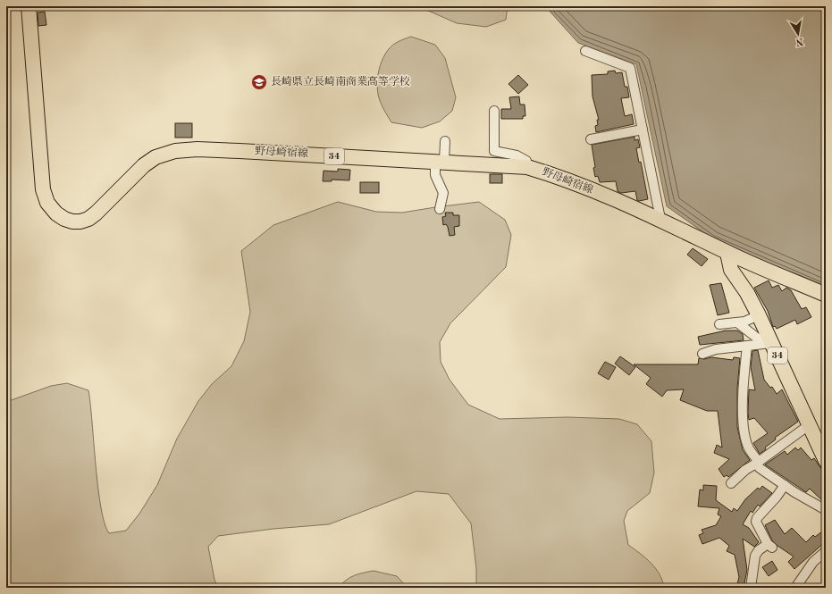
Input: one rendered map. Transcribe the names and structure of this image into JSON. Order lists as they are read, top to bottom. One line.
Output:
{"streets":{"main road":["野母崎宿線","34"]},"crossings":[["野母崎宿線","34"]],"places":{"school or university":["長崎県立長崎南商業高等学校"]},"north":"bottom"}
